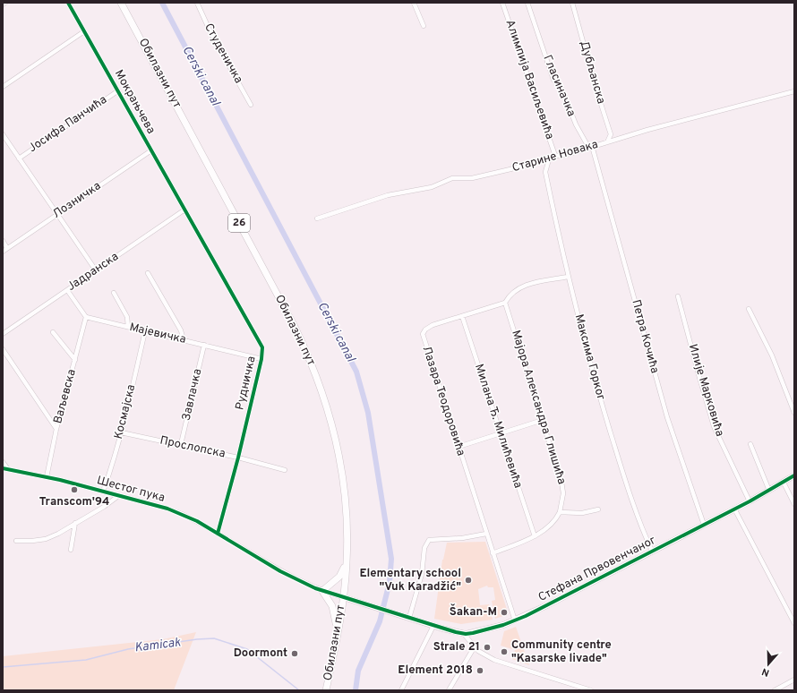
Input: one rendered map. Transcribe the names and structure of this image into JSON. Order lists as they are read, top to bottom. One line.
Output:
{"streets":{"main road":["Обилазни пут","26"],"street":["Студеничка","Дубљанска","Алимпија Васиљевића","Гласиначка","Мокрањчева","Јосифа Панчића","Старине Новака","Лозничка","Јадранска","Мајевичка","Петра Кочића","Максима Горког","Рудничка","Илије Марковића","Завлачка","Ваљевска","Лазара Теодоровића","Мајора Александра Глишића","Космајска","Милана Ђ. Милићевића","Прослопска","Шестог пука","Стефана Првовенчаног"]},"crossings":[["Дубљанска","Старине Новака"],["Обилазни пут","Шестог пука"],["Обилазни пут","Стефана Првовенчаног"],["Алимпија Васиљевића","Старине Новака"],["Гласиначка","Старине Новака"],["Гласиначка","Петра Кочића"],["Мокрањчева","Јосифа Панчића"],["Мокрањчева","Лозничка"],["Мокрањчева","Јадранска"],["Мокрањчева","Рудничка"],["Старине Новака","Петра Кочића"],["Старине Новака","Максима Горког"],["Јадранска","Рудничка"],["Мајевичка","Рудничка"],["Мајевичка","Завлачка"],["Мајевичка","Ваљевска"],["Мајевичка","Космајска"],["Петра Кочића","Стефана Првовенчаног"],["Максима Горког","Стефана Првовенчаног"],["Рудничка","Прослопска"],["Рудничка","Шестог пука"],["Илије Марковића","Стефана Првовенчаног"],["Завлачка","Прослопска"],["Ваљевска","Шестог пука"],["Лазара Теодоровића","Мајора Александра Глишића"],["Лазара Теодоровића","Милана Ђ. Милићевића"],["Лазара Теодоровића","Стефана Првовенчаног"],["Космајска","Прослопска"],["Космајска","Шестог пука"],["Шестог пука","Стефана Првовенчаног"]],"water":["Cerski canal","Kamicak"],"places":["Transcom'94","Elementary school \"Vuk Karadžić\"","Šakan-M","Strale 21","Community centre \"Kasarske livade\"","Doormont","Element 2018"],"north":"bottom"}
